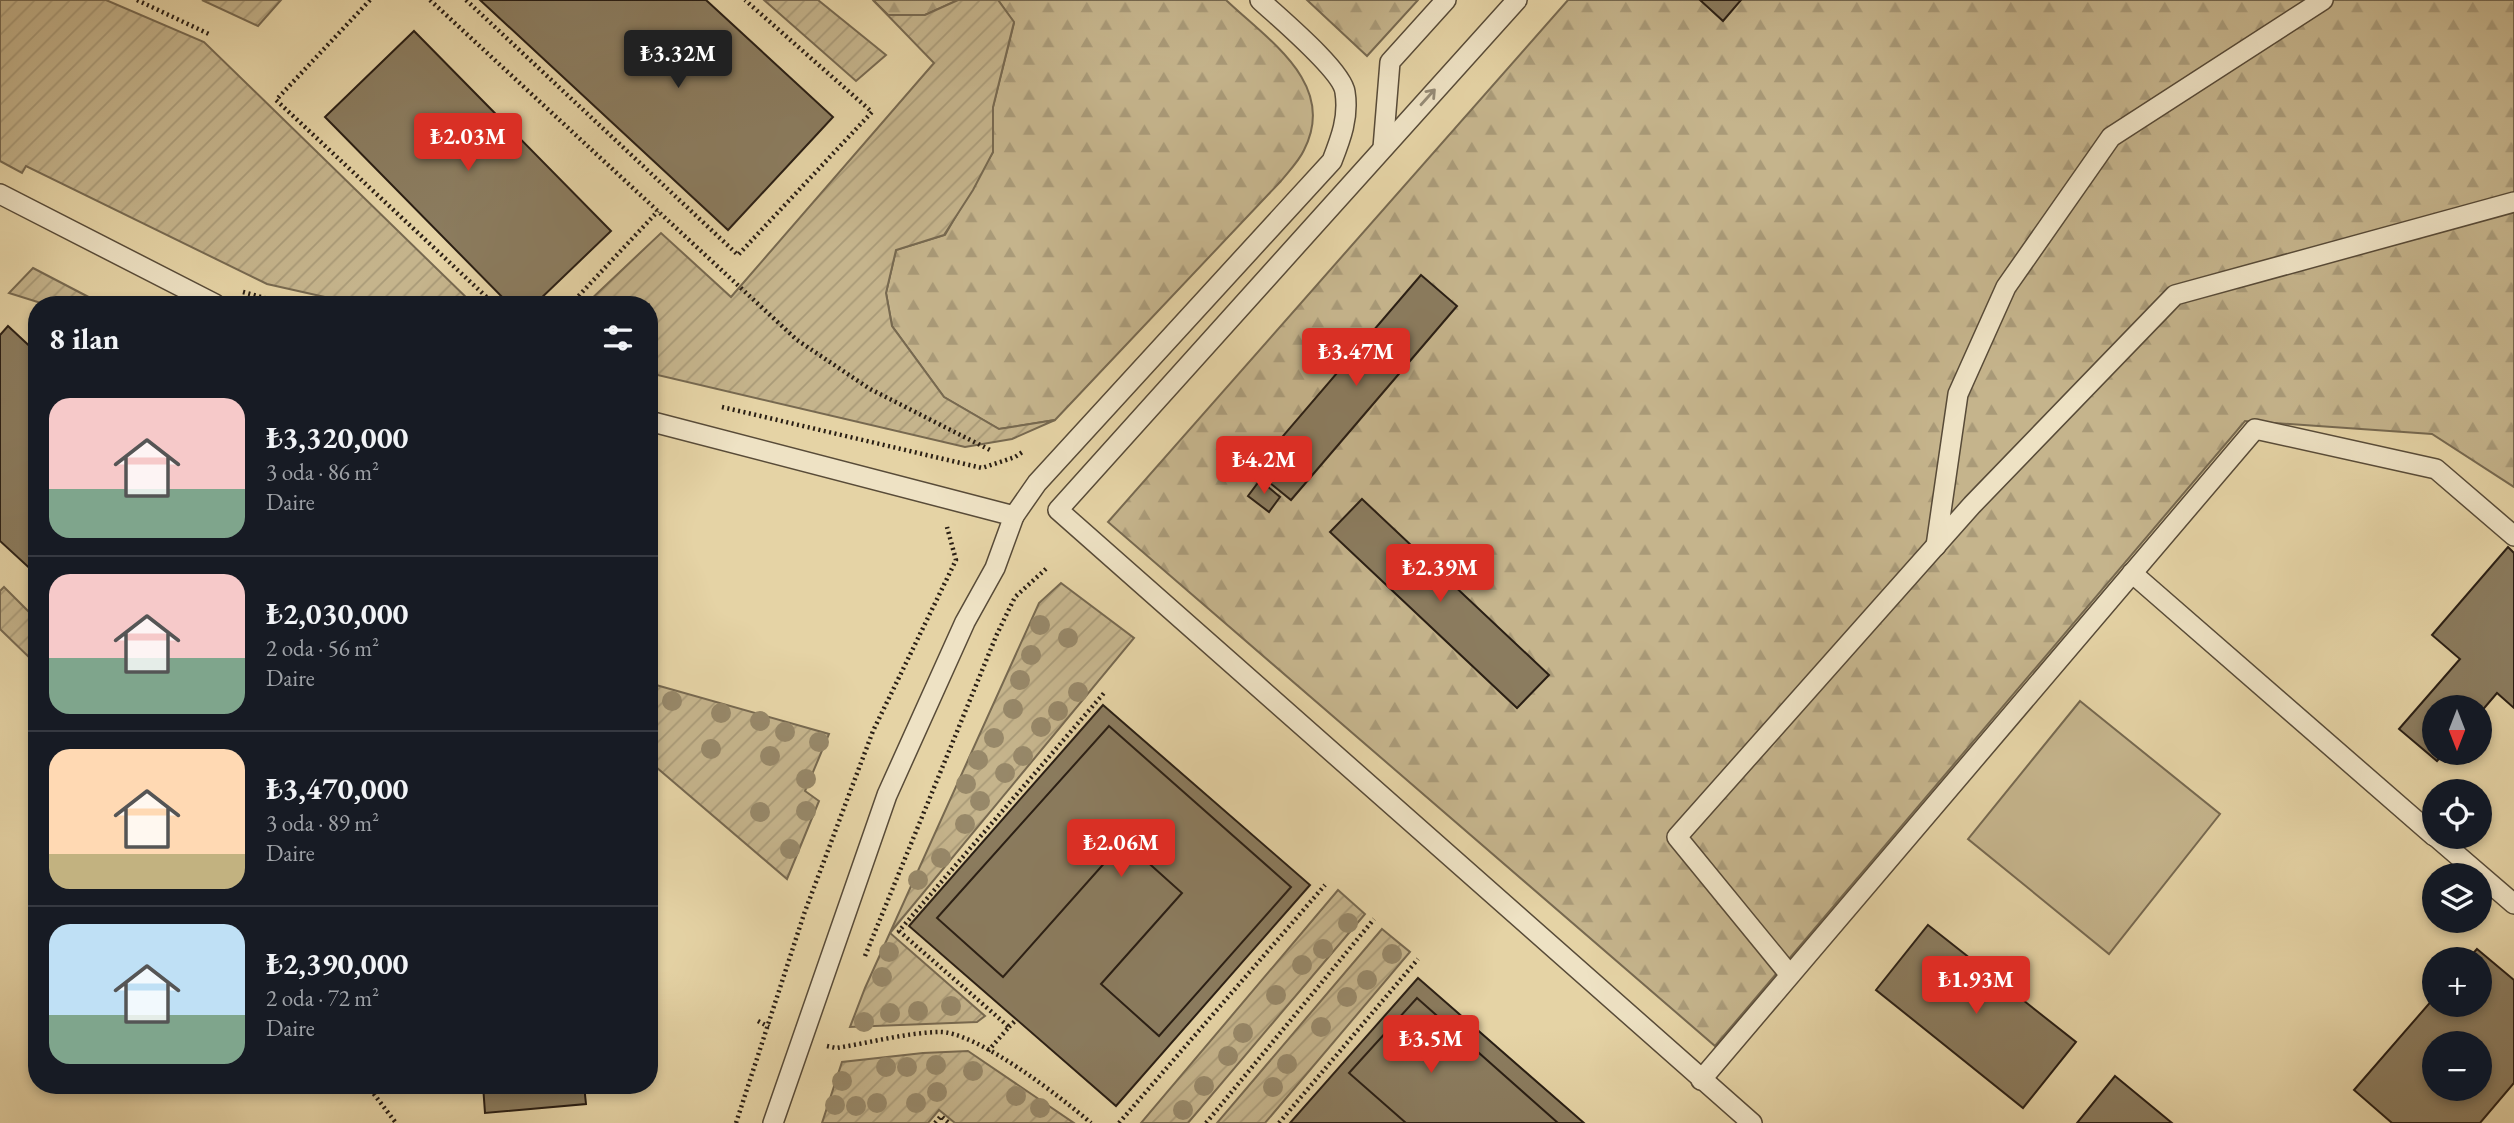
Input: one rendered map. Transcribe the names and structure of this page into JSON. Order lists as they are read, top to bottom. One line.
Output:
{"north":"bottom","page":{"price":["₺3.32M","₺2.03M","₺3.47M","₺4.2M","₺2.39M","₺2.06M","₺1.93M","₺3.5M"],"heading":"8 ilan","list":[{"name":"₺3,320,000","note":"3 oda · 86 m² · Daire"},{"name":"₺2,030,000","note":"2 oda · 56 m² · Daire"},{"name":"₺3,470,000","note":"3 oda · 89 m² · Daire"},{"name":"₺2,390,000","note":"2 oda · 72 m² · Daire"}],"map_buttons":["+","−"]}}
